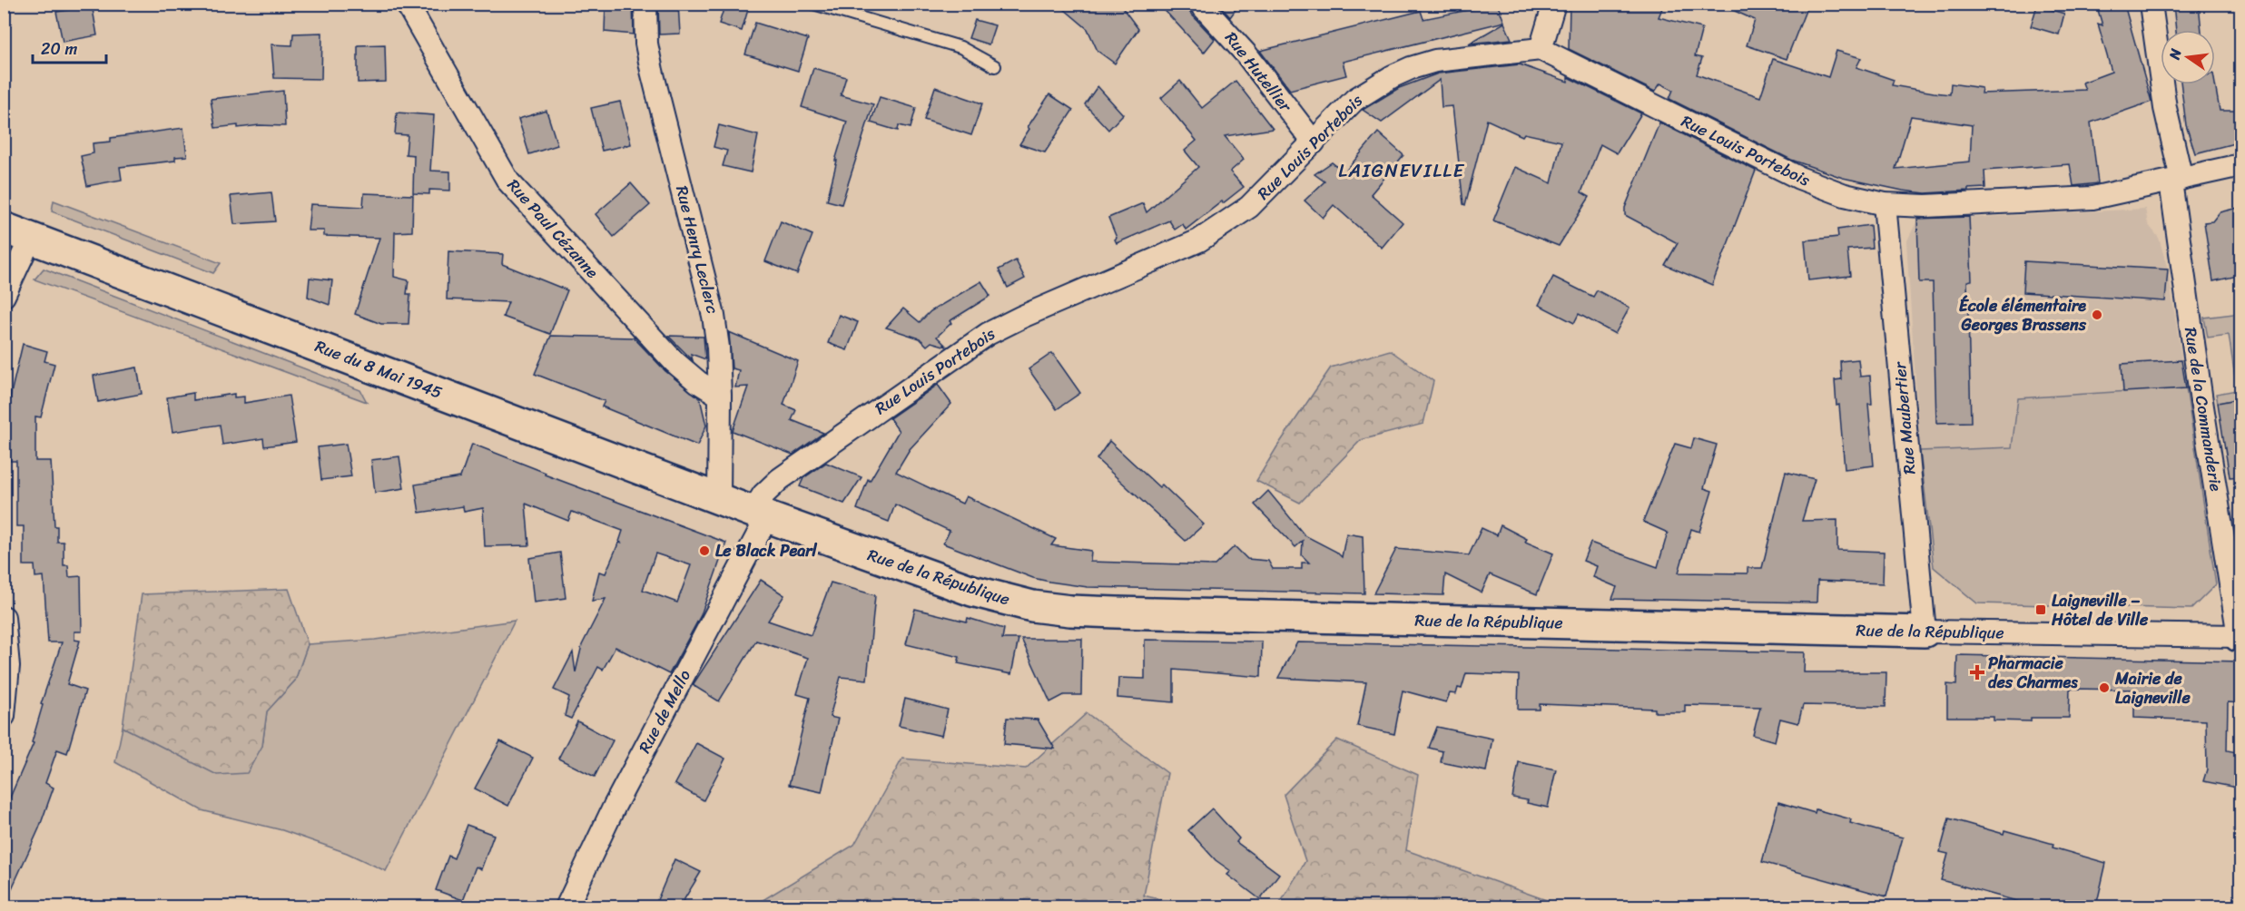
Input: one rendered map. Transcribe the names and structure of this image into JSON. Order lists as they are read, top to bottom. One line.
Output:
{"streets":{"main road":["Rue du 8 Mai 1945","Rue de la République"],"street":["Rue Hutellier","Rue Louis Portebois","Rue Paul Cézanne","Rue Henry Leclerc","Rue de la Commanderie","Rue Maubertier","Rue de Mello"]},"crossings":[["Rue Hutellier","Rue Louis Portebois"],["Rue Louis Portebois","Rue du 8 Mai 1945"],["Rue Louis Portebois","Rue de la Commanderie"],["Rue Louis Portebois","Rue Maubertier"],["Rue Louis Portebois","Rue de la République"],["Rue Louis Portebois","Rue de Mello"],["Rue Paul Cézanne","Rue Henry Leclerc"],["Rue Henry Leclerc","Rue du 8 Mai 1945"],["Rue du 8 Mai 1945","Rue de la République"],["Rue du 8 Mai 1945","Rue de Mello"],["Rue de la Commanderie","Rue de la République"],["Rue Maubertier","Rue de la République"],["Rue de la République","Rue de Mello"]],"districts":["LAIGNEVILLE"],"places":{"other":["École élémentaire Georges Brassens","Le Black Pearl","Mairie de Laigneville"],"transit":["Laigneville – Hôtel de Ville"],"health":["Pharmacie des Charmes"]},"scale_bar":"20 m","north":"left"}
